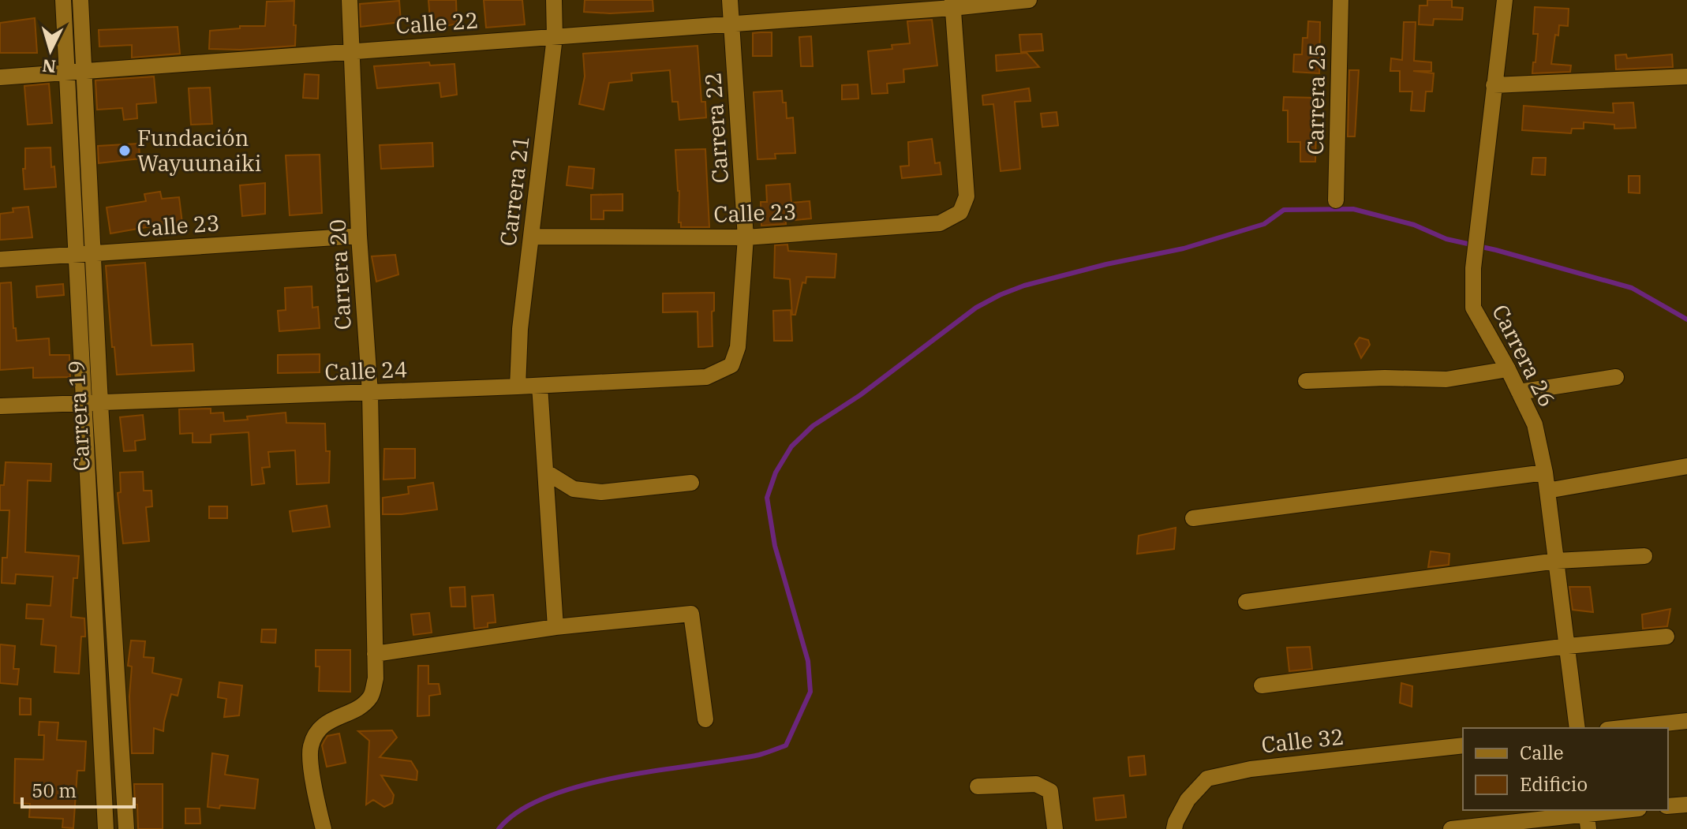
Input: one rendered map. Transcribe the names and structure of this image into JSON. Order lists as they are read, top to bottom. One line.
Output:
{"streets":{"street":["Calle 22","Carrera 25","Carrera 22","Carrera 21","Calle 23","Carrera 20","Carrera 26","Calle 24","Carrera 19","Calle 32"]},"crossings":[["Calle 22","Carrera 22"],["Calle 22","Carrera 21"],["Calle 22","Calle 23"],["Calle 22","Carrera 20"],["Calle 22","Carrera 19"],["Carrera 22","Calle 23"],["Carrera 22","Calle 24"],["Carrera 21","Calle 23"],["Carrera 21","Calle 24"],["Calle 23","Carrera 20"],["Calle 23","Carrera 19"],["Carrera 20","Calle 24"],["Calle 24","Carrera 19"]],"places":["Fundación Wayuunaiki"],"legend":["Calle","Edificio"],"scale_bar":"50 m","north":"bottom"}
